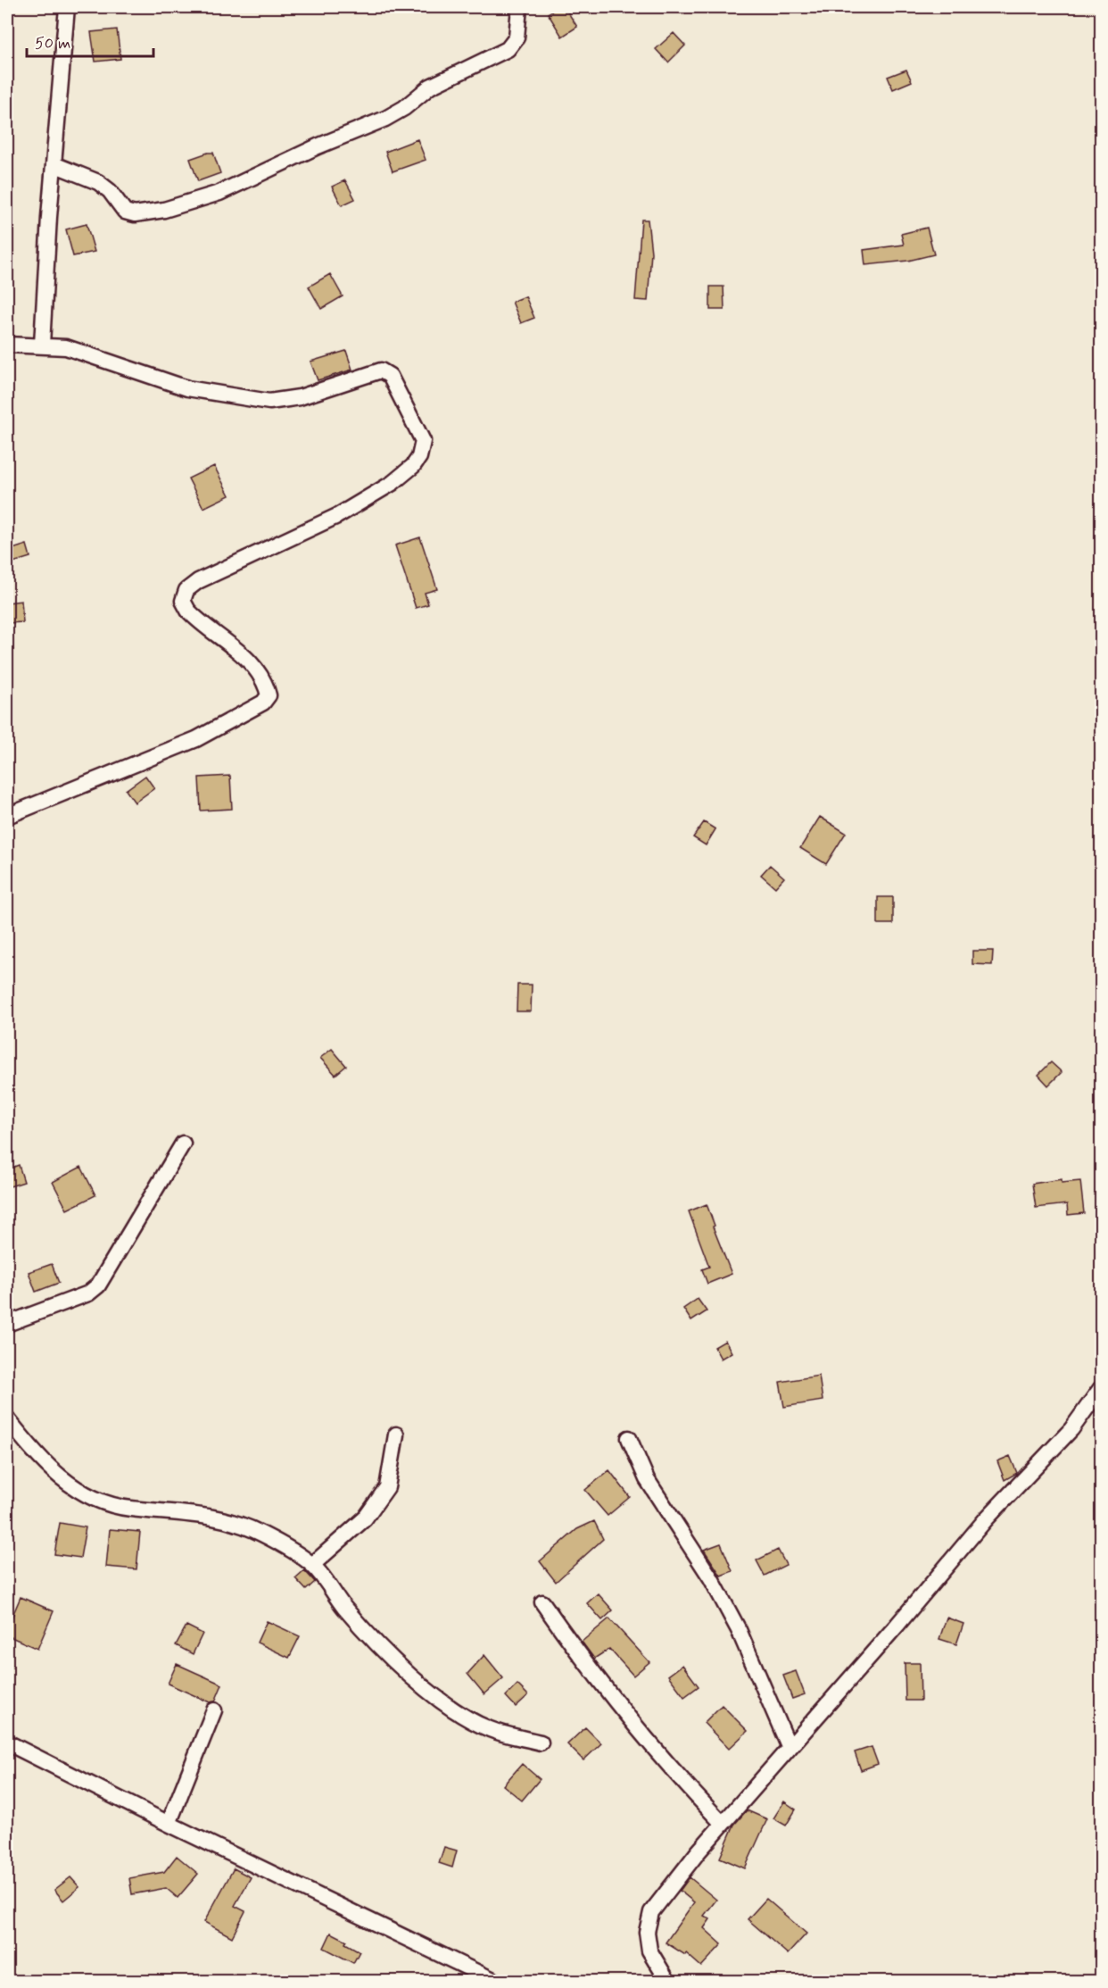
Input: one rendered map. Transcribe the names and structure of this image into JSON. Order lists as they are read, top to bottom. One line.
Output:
{"scale_bar":"50 m"}
